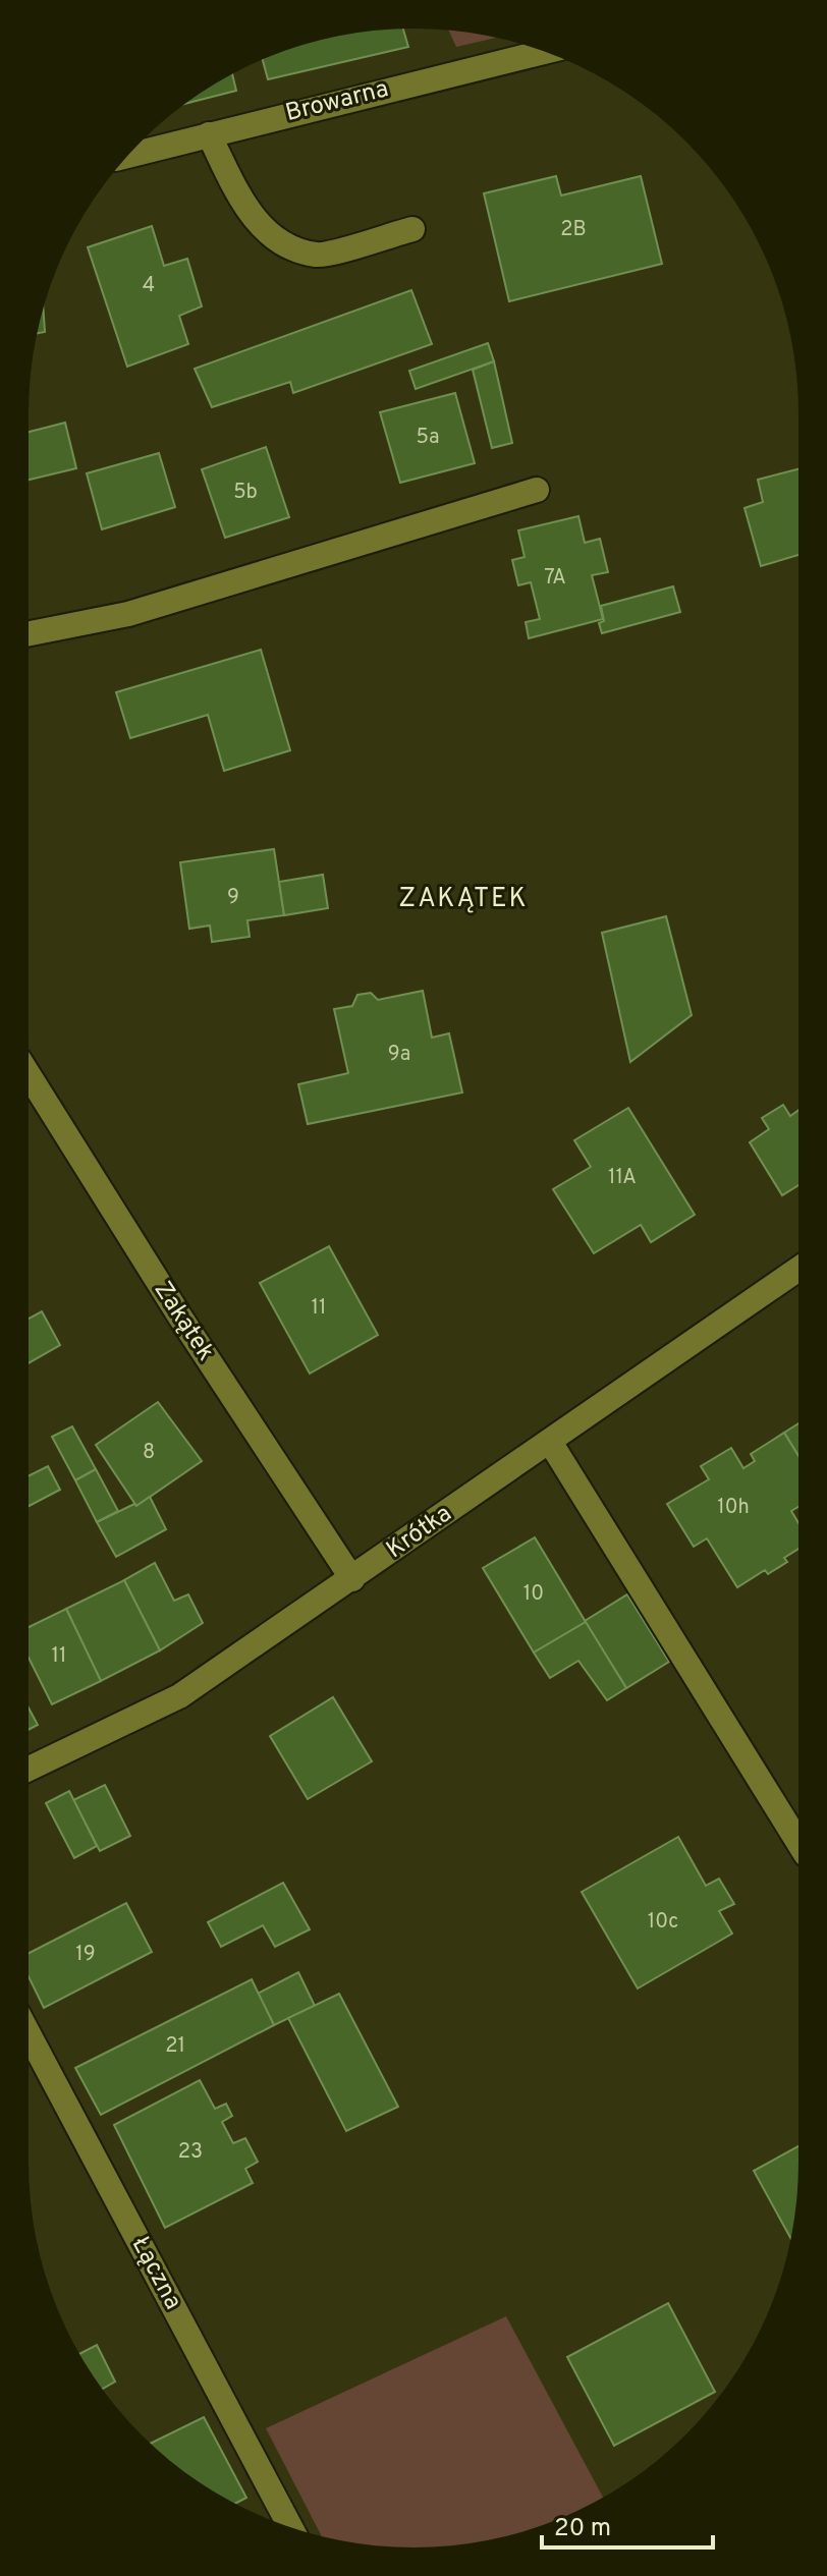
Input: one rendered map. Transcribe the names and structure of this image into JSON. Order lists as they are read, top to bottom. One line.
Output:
{"streets":{"street":["Browarna","Zakątek","Krótka","Łączna"]},"crossings":[["Zakątek","Krótka"]],"districts":["ZAKĄTEK"],"house_numbers":["2B","4","5a","5b","7A","9","9a","11A","11","8","10h","10","11","10c","19","21","23"],"scale_bar":"20 m"}
